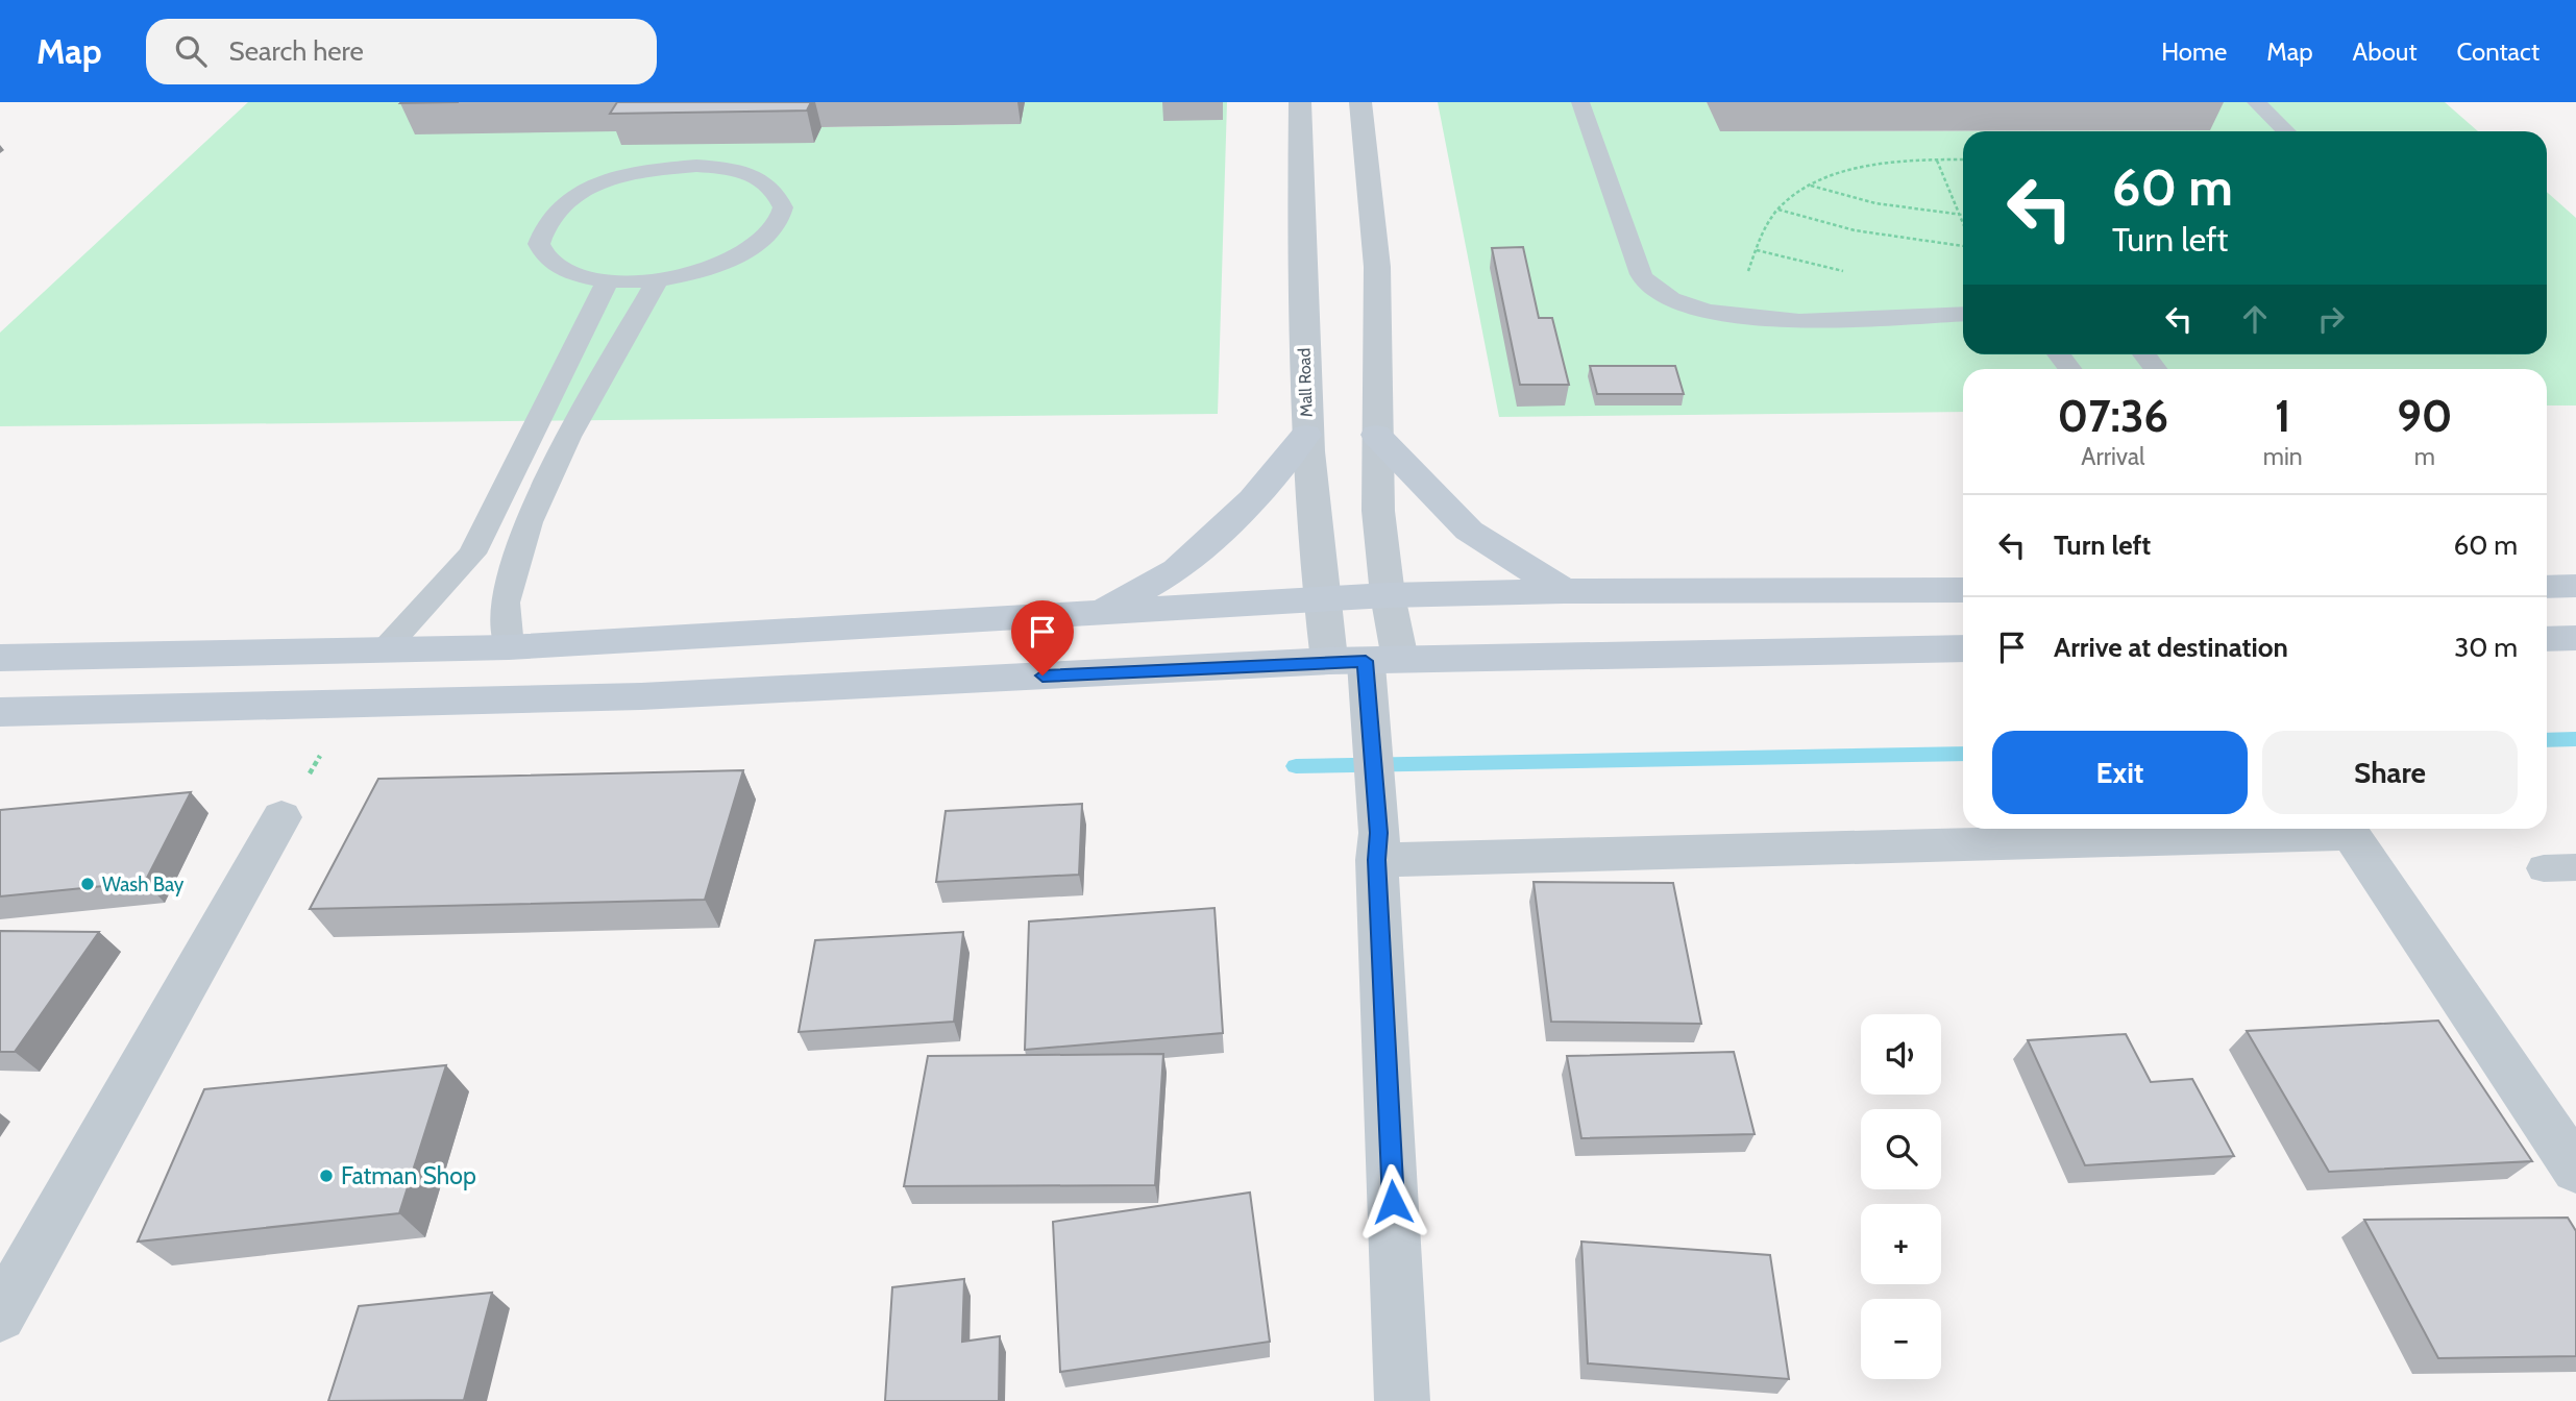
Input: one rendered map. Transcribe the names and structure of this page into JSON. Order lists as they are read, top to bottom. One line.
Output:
{"streets":{"street":["Mall Road"]},"places":["Wash Bay","Fatman Shop"],"page":{"header":"Map","search":"Search here","nav":["Home","Map","About","Contact"],"turn":["60 m","Turn left"],"eta":["07:36","Arrival","1","min","90","m"],"list":[{"name":"Turn left","value":"60 m"},{"name":"Arrive at destination","value":"30 m"}],"buttons":["Exit","Share"],"map_buttons":["+","−"]}}
